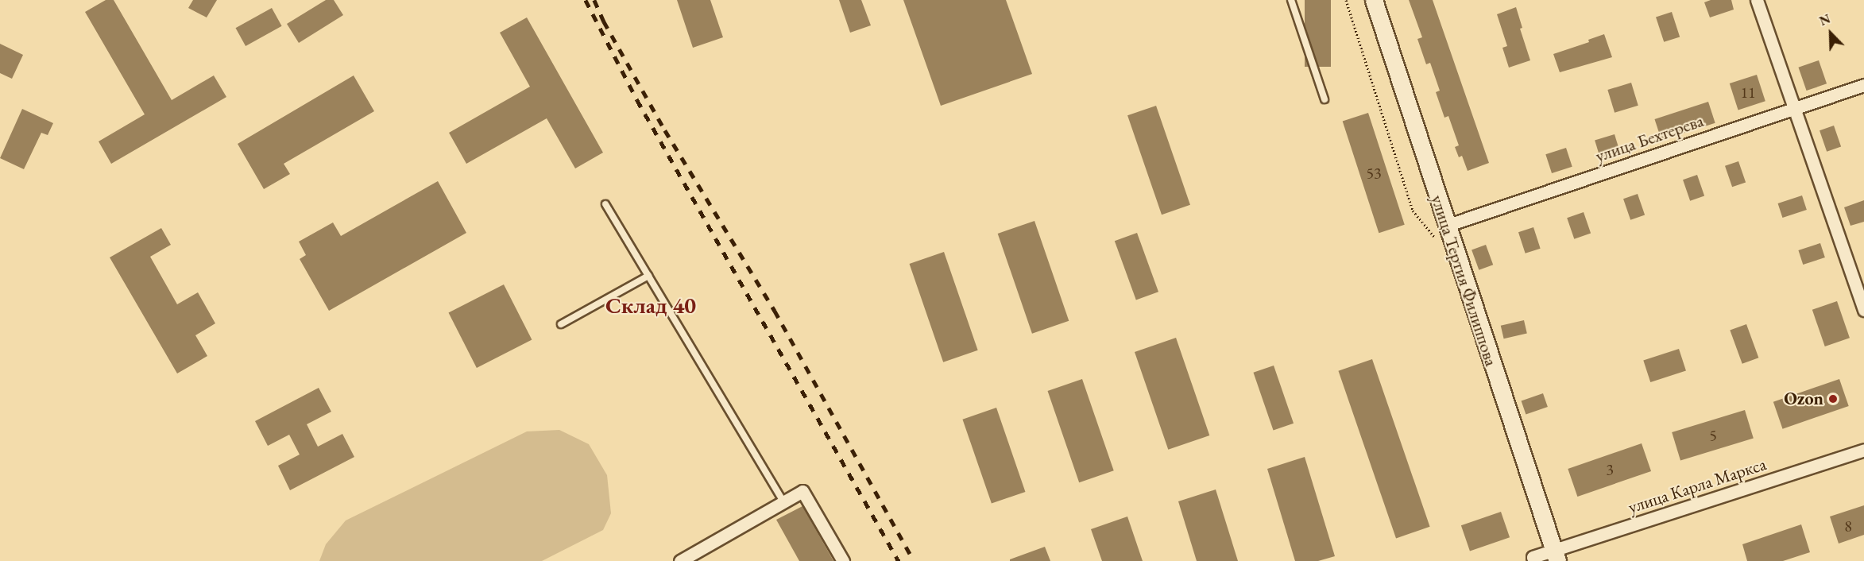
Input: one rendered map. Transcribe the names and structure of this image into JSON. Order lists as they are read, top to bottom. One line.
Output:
{"streets":{"street":["улица Бехтерева","улица Тертия Филиппова","улица Карла Маркса"]},"crossings":[["улица Бехтерева","улица Тертия Филиппова"],["улица Тертия Филиппова","улица Карла Маркса"]],"districts":["Склад 40"],"places":["Ozon"],"house_numbers":["11","53","5","3","8"],"north":"top left"}
